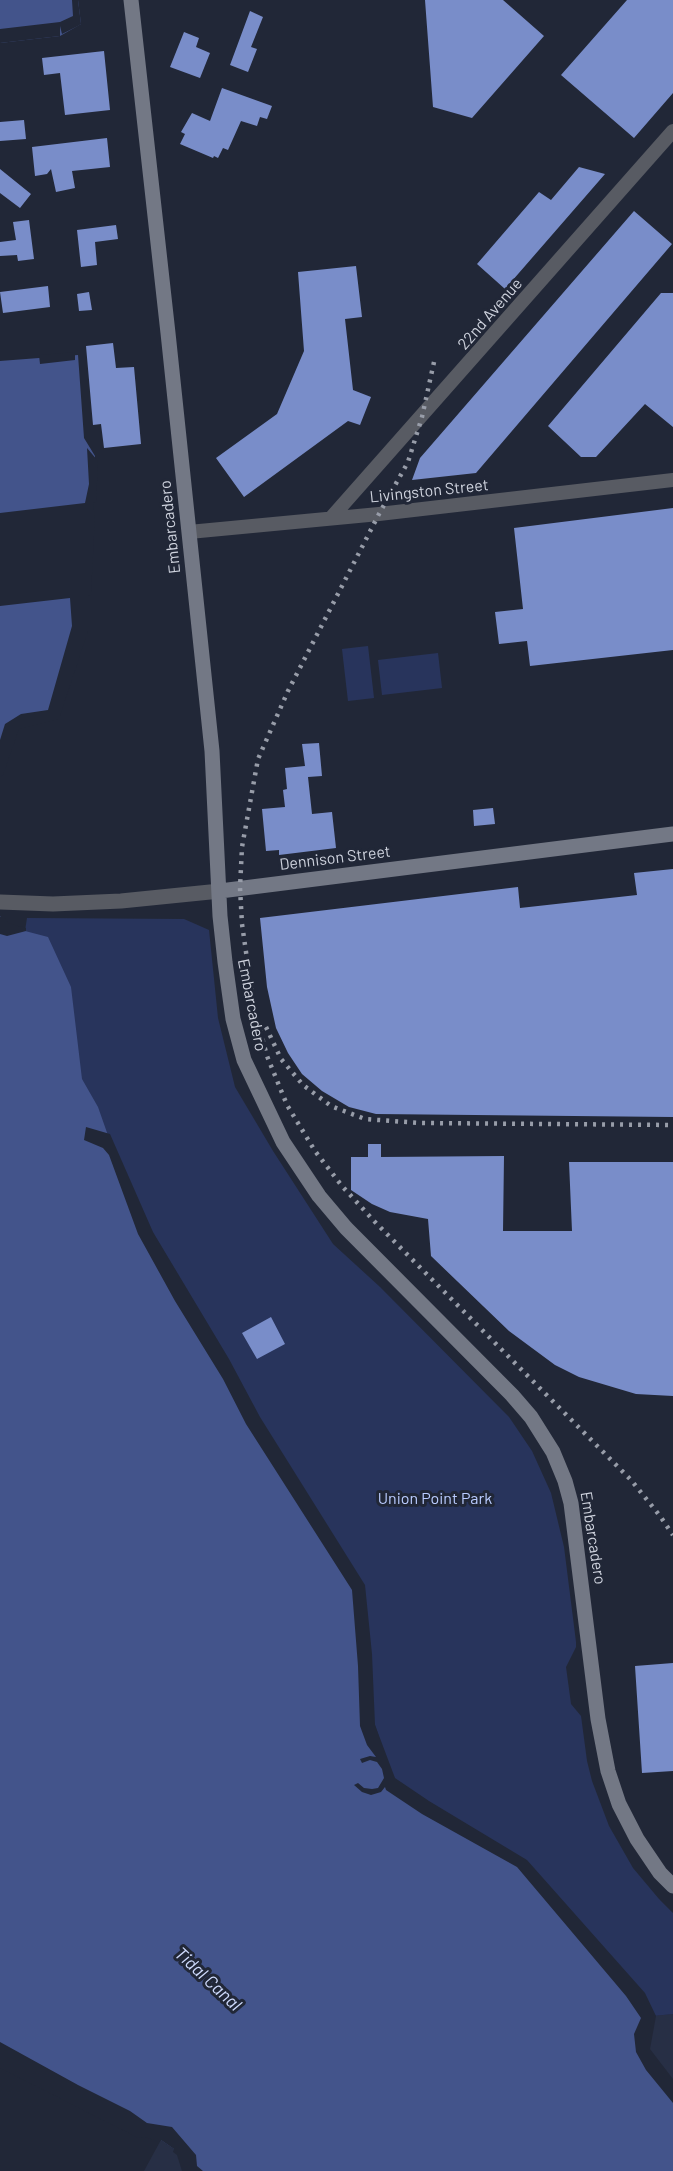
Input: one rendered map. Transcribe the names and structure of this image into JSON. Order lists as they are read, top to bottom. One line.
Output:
{"streets":{"main road":["Embarcadero","Dennison Street"],"street":["22nd Avenue","Livingston Street"]},"crossings":[["22nd Avenue","Livingston Street"],["Livingston Street","Embarcadero"],["Embarcadero","Dennison Street"]],"water":["Tidal Canal"],"parks":["Union Point Park"]}
